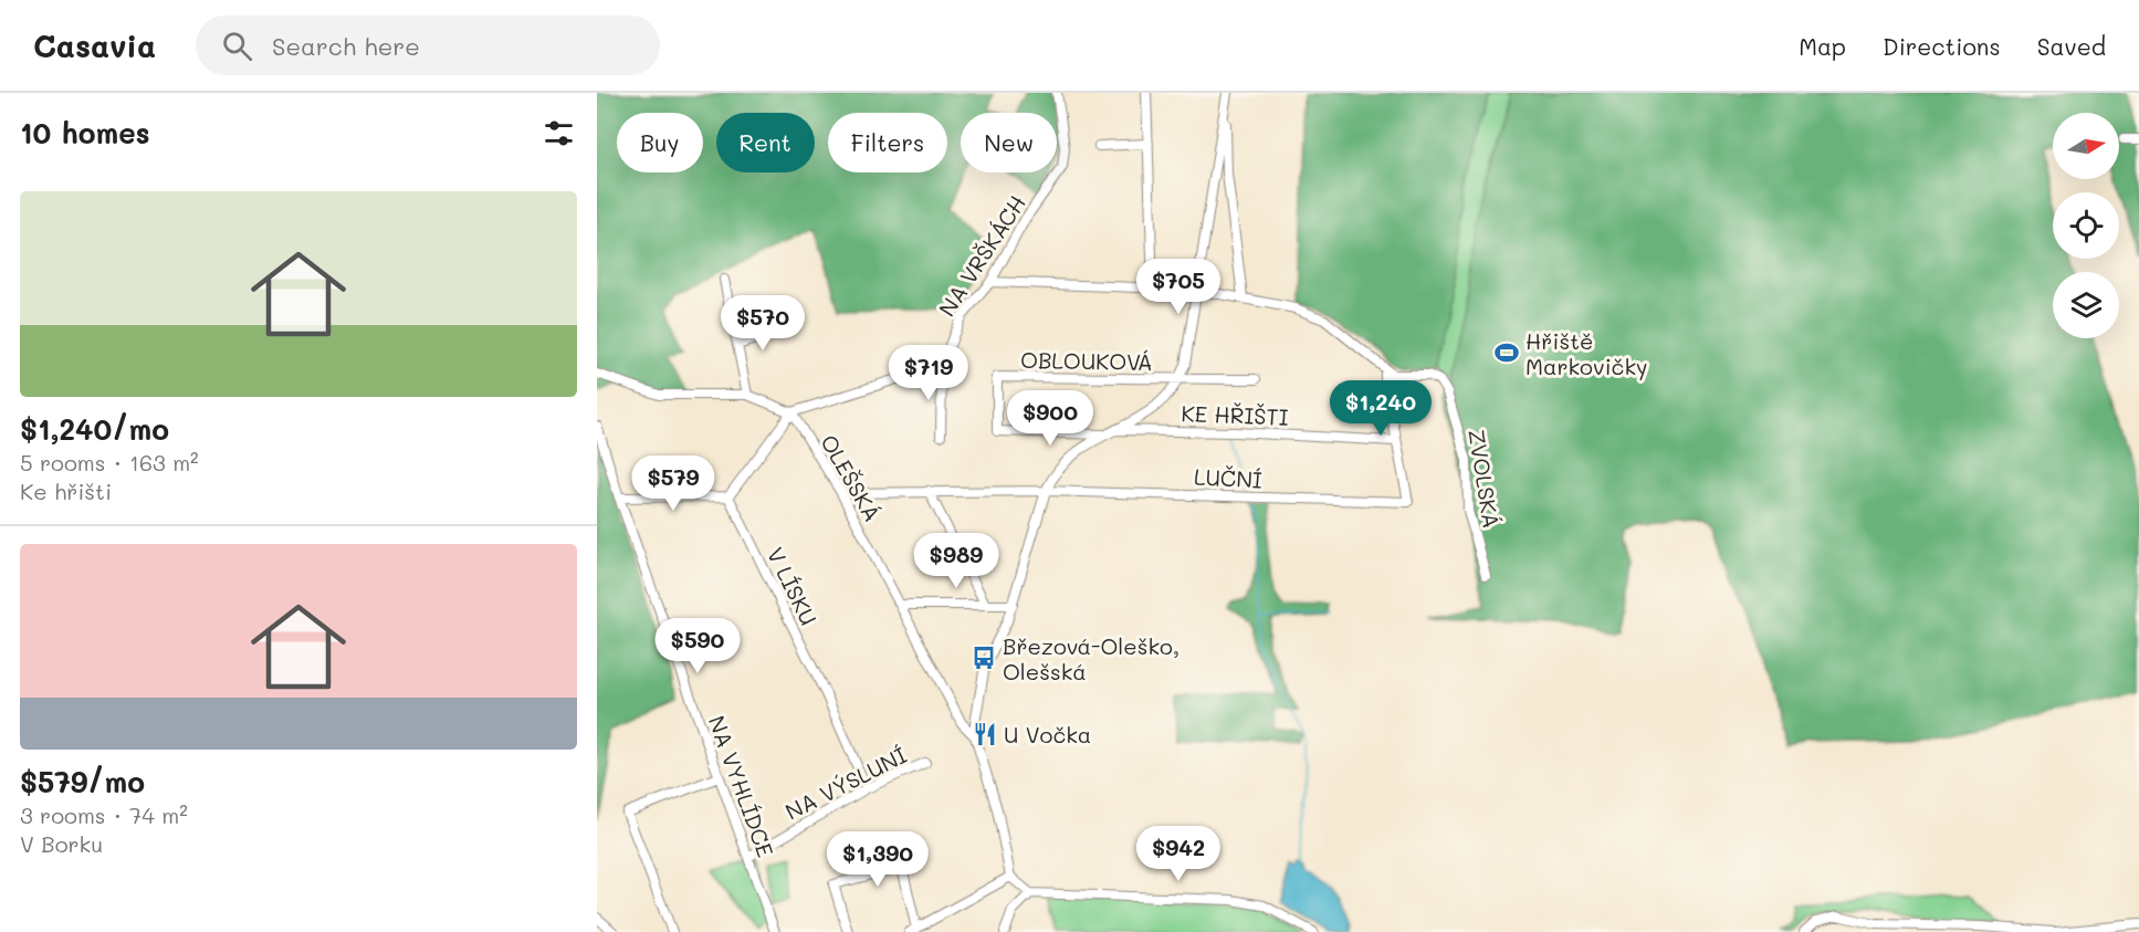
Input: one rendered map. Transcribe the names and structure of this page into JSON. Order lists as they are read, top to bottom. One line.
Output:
{"streets":{"street":["NA VRŠKÁCH","OBLOUKOVÁ","KE HŘIŠTI","OLEŠSKÁ","LUČNÍ","ZVOLSKÁ","V LÍSKU","NA VÝSLUNÍ","NA VYHLÍDCE"]},"crossings":[["NA VRŠKÁCH","ZVOLSKÁ"],["OBLOUKOVÁ","KE HŘIŠTI"],["KE HŘIŠTI","LUČNÍ"],["OLEŠSKÁ","LUČNÍ"],["V LÍSKU","NA VÝSLUNÍ"],["NA VÝSLUNÍ","NA VYHLÍDCE"]],"places":{"sports":["Hřiště Markovičky"],"bus stop":["Březová-Oleško, Olešská"],"restaurant":["U Vočka"]},"north":"right","page":{"header":"Casavia","search":"Search here","nav":["Map","Directions","Saved"],"heading":"10 homes","chip":["Buy","Rent","Filters","New"],"list":[{"name":"$1,240/mo","note":"5 rooms · 163 m² · Ke hřišti"},{"name":"$579/mo","note":"3 rooms · 74 m² · V Borku"}],"price":["$705","$570","$719","$1,240","$900","$579","$989","$590","$942","$1,390"]}}
